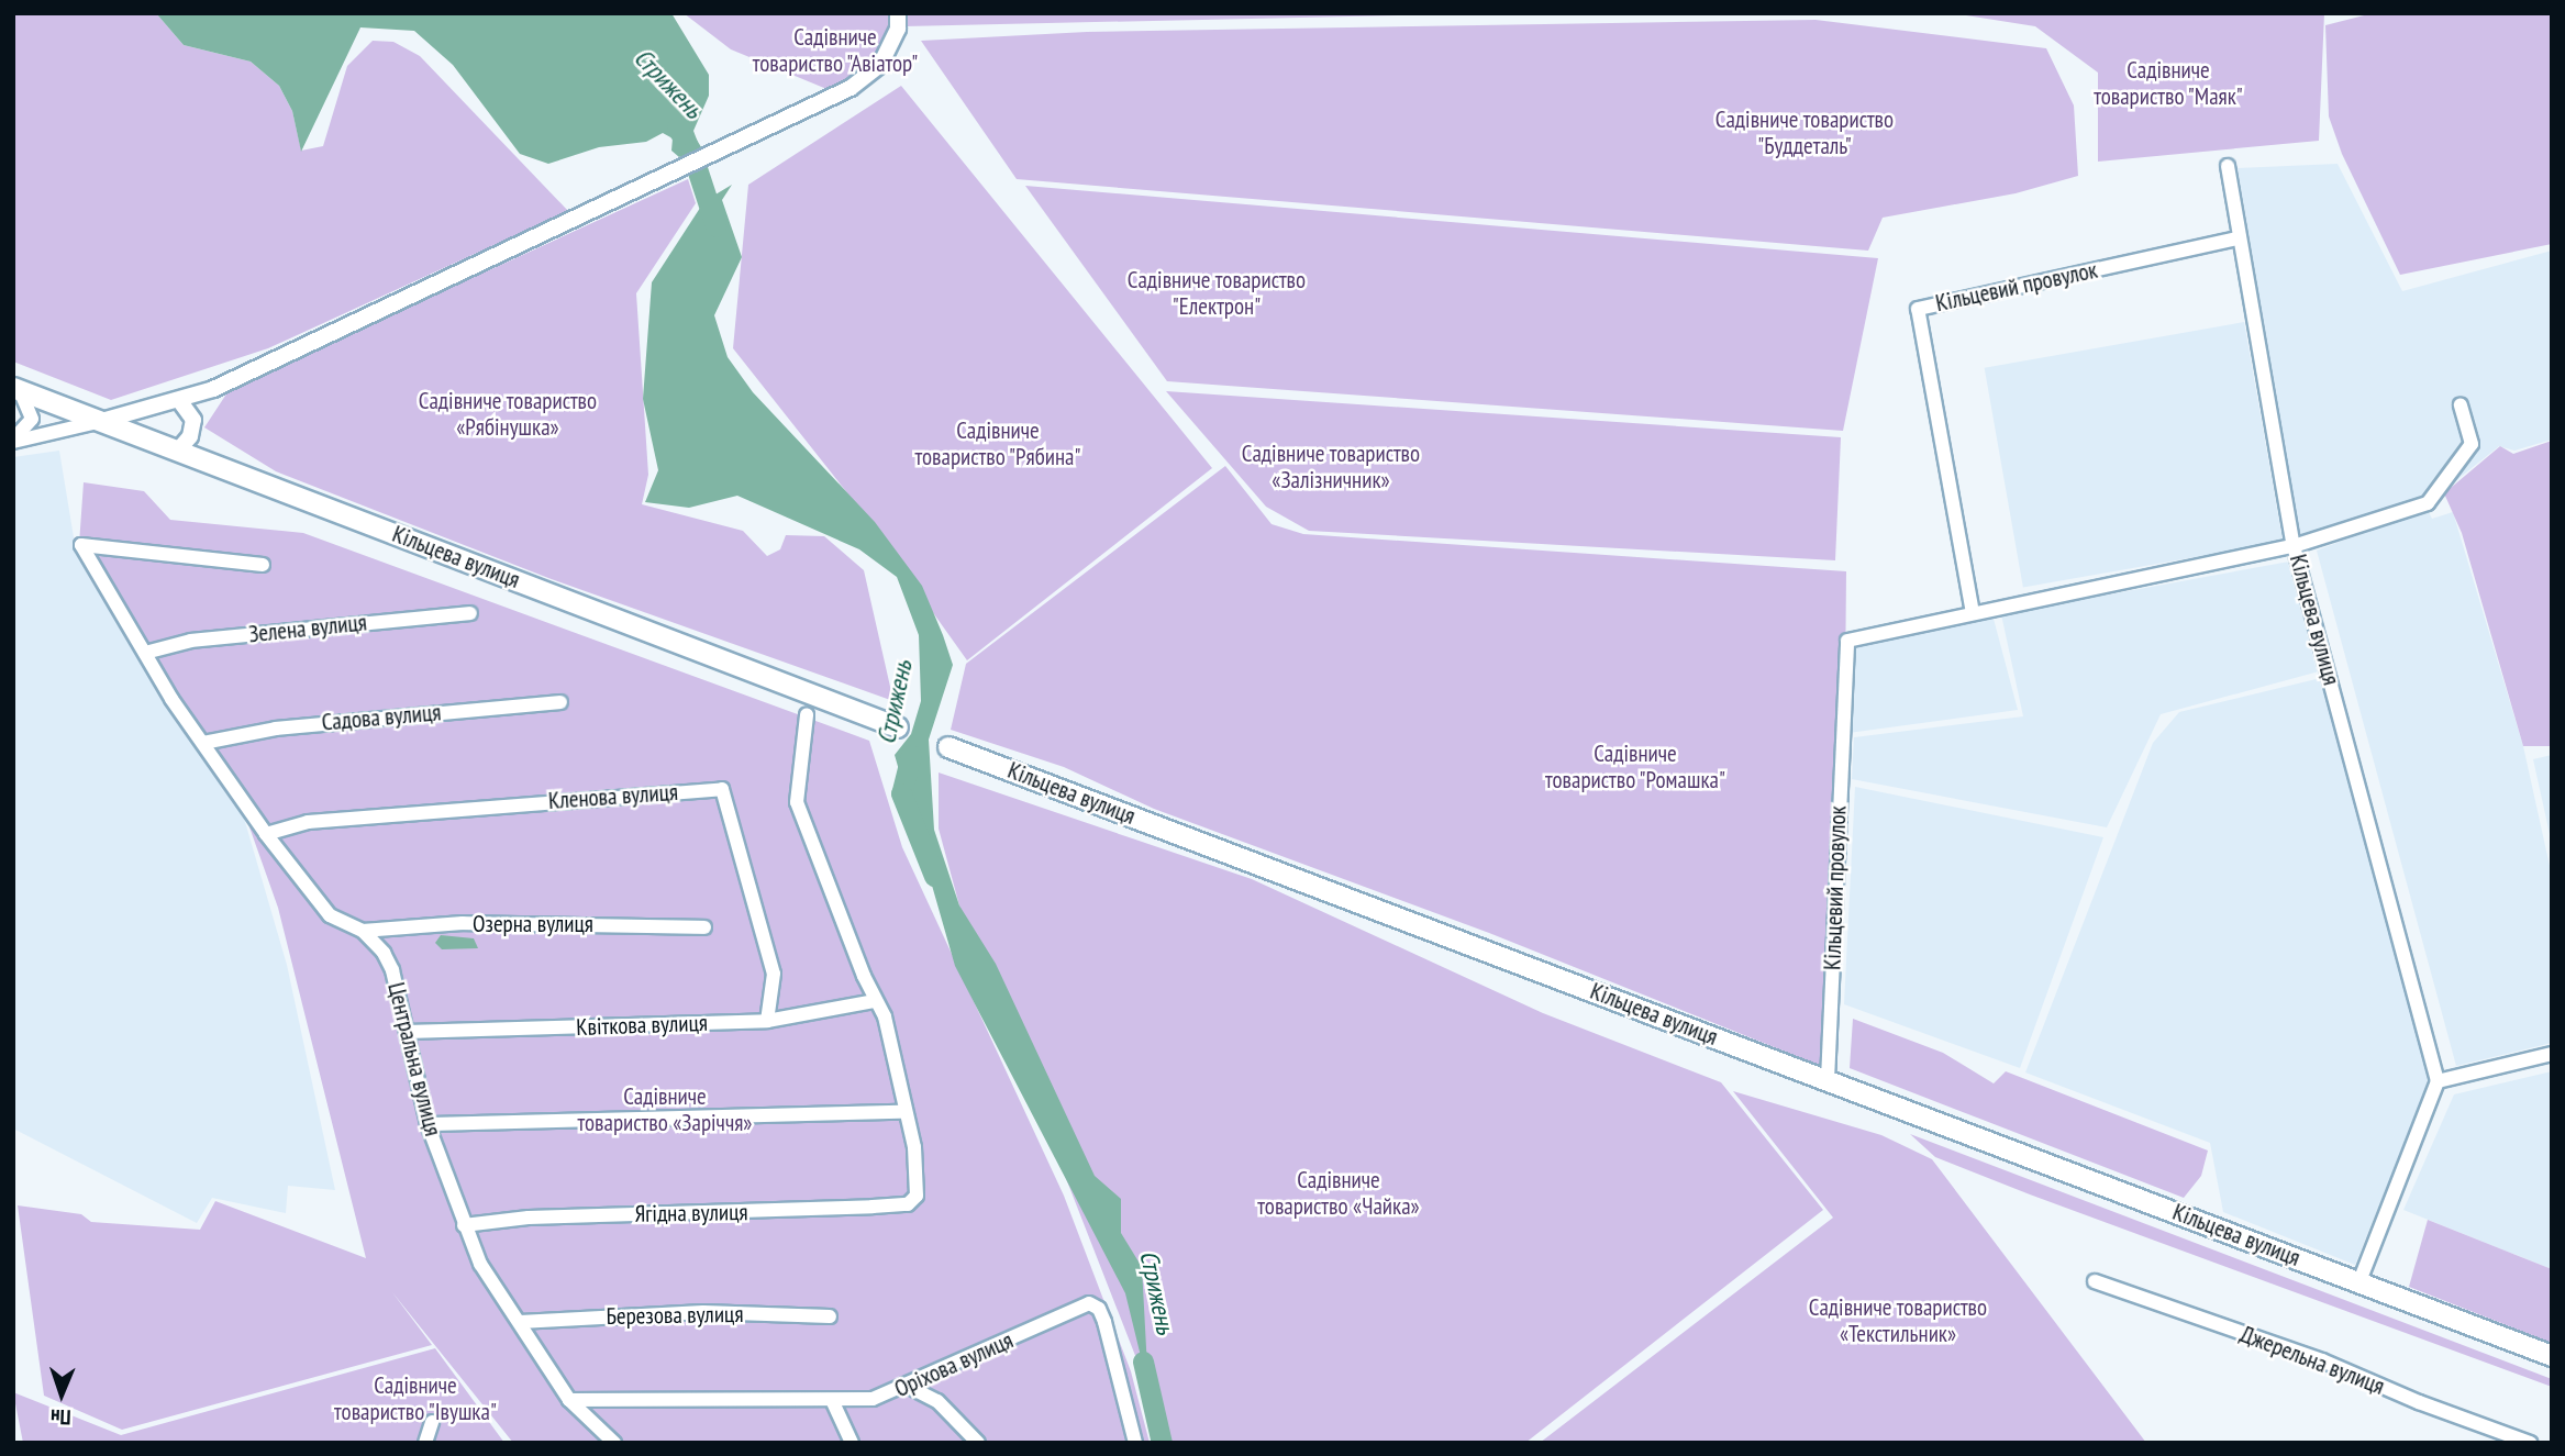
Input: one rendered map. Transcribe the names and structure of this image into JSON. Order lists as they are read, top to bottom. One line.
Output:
{"streets":{"main road":["Кільцева вулиця"],"street":["Кільцевий провулок","Зелена вулиця","Садова вулиця","Кленова вулиця","Озерна вулиця","Квіткова вулиця","Центральна вулиця","Ягідна вулиця","Березова вулиця","Джерельна вулиця","Оріхова вулиця"]},"crossings":[["Кільцевий провулок","Кільцева вулиця"],["Зелена вулиця","Центральна вулиця"],["Садова вулиця","Центральна вулиця"],["Кленова вулиця","Квіткова вулиця"],["Кленова вулиця","Центральна вулиця"],["Озерна вулиця","Центральна вулиця"],["Квіткова вулиця","Центральна вулиця"],["Центральна вулиця","Ягідна вулиця"],["Центральна вулиця","Березова вулиця"],["Центральна вулиця","Оріхова вулиця"]],"water":["Стрижень"],"parks":["Садівниче товариство \"Авіатор\"","Садівниче товариство \"Маяк\"","Садівниче товариство \"Буддеталь\"","Садівниче товариство \"Електрон\"","Садівниче товариство «Рябінушка»","Садівниче товариство \"Рябина\"","Садівниче товариство «Залізничник»","Садівниче товариство \"Ромашка\"","Садівниче товариство «Заріччя»","Садівниче товариство «Чайка»","Садівниче товариство «Текстильник»","Садівниче товариство \"Івушка\""],"north":"bottom"}
